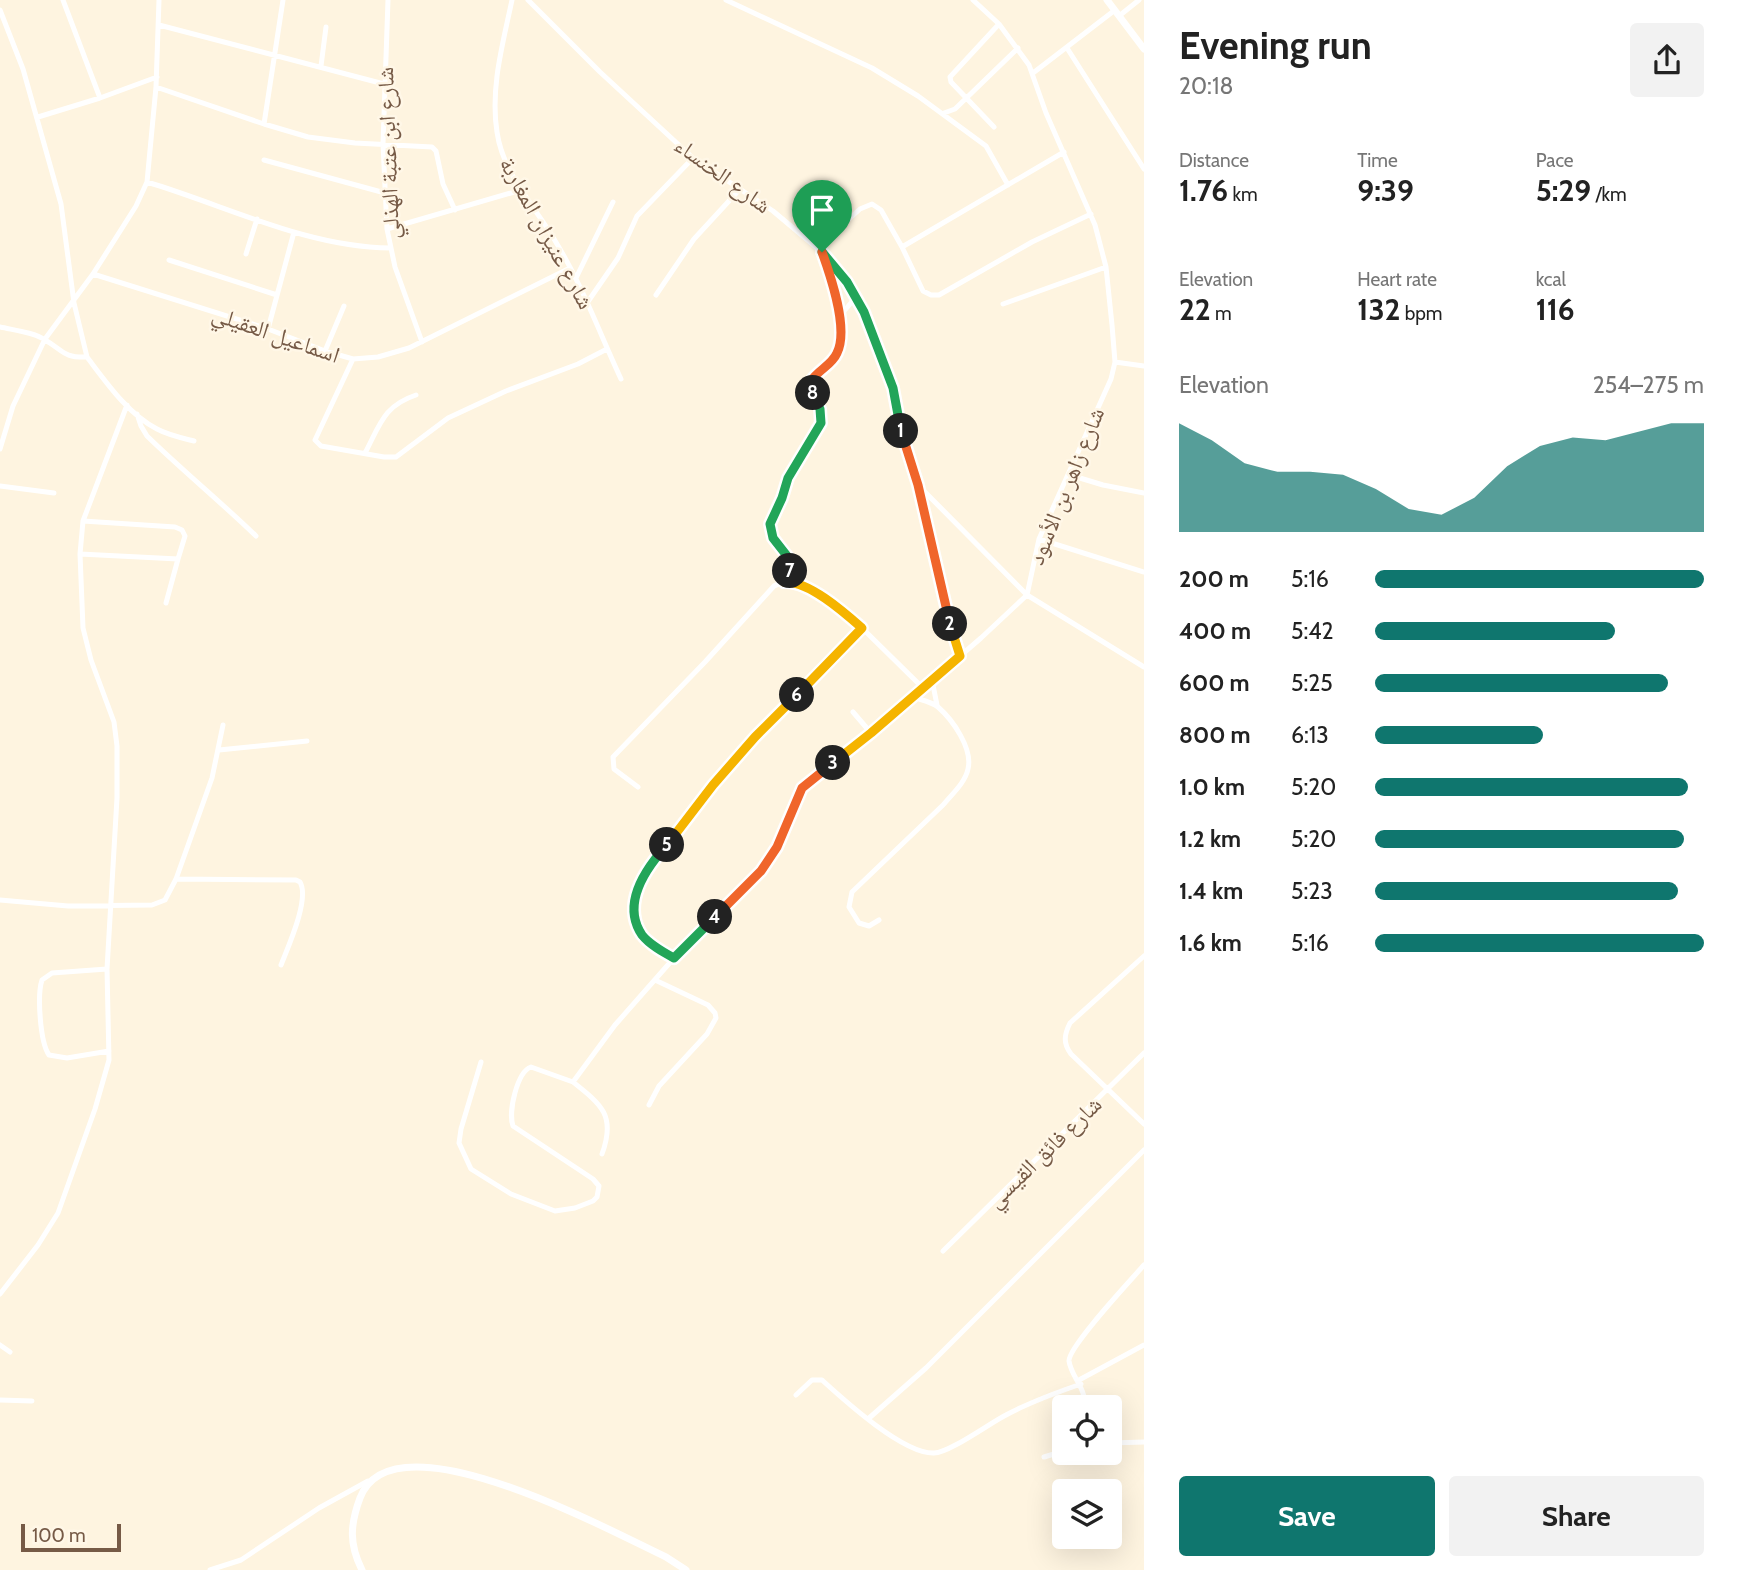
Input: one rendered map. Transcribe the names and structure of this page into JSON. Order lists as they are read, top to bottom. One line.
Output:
{"streets":{"street":["شارع ابن عتبة الهذلي","شارع الخنساء","شارع عنيزان المغاربة","اسماعيل العقيلي","شارع زاهر بن الأسود","شارع فائق القيسي"]},"crossings":[["شارع ابن عتبة الهذلي","اسماعيل العقيلي"],["شارع الخنساء","شارع زاهر بن الأسود"],["شارع عنيزان المغاربة","اسماعيل العقيلي"]],"scale_bar":"100 m","page":{"heading":["Evening run","20:18"],"stats":[["Distance","1.76 km"],["Time","9:39"],["Pace","5:29 /km"],["Elevation","22 m"],["Heart rate","132 bpm"],["kcal","116"]],"chart":["Elevation","254–275 m"],"pins":["8","1","7","2","6","3","5","4"],"list":[{"name":"200 m","note":"5:16"},{"name":"400 m","note":"5:42"},{"name":"600 m","note":"5:25"},{"name":"800 m","note":"6:13"},{"name":"1.0 km","note":"5:20"},{"name":"1.2 km","note":"5:20"},{"name":"1.4 km","note":"5:23"},{"name":"1.6 km","note":"5:16"}],"buttons":["Save","Share"],"scale":"100 m"}}
